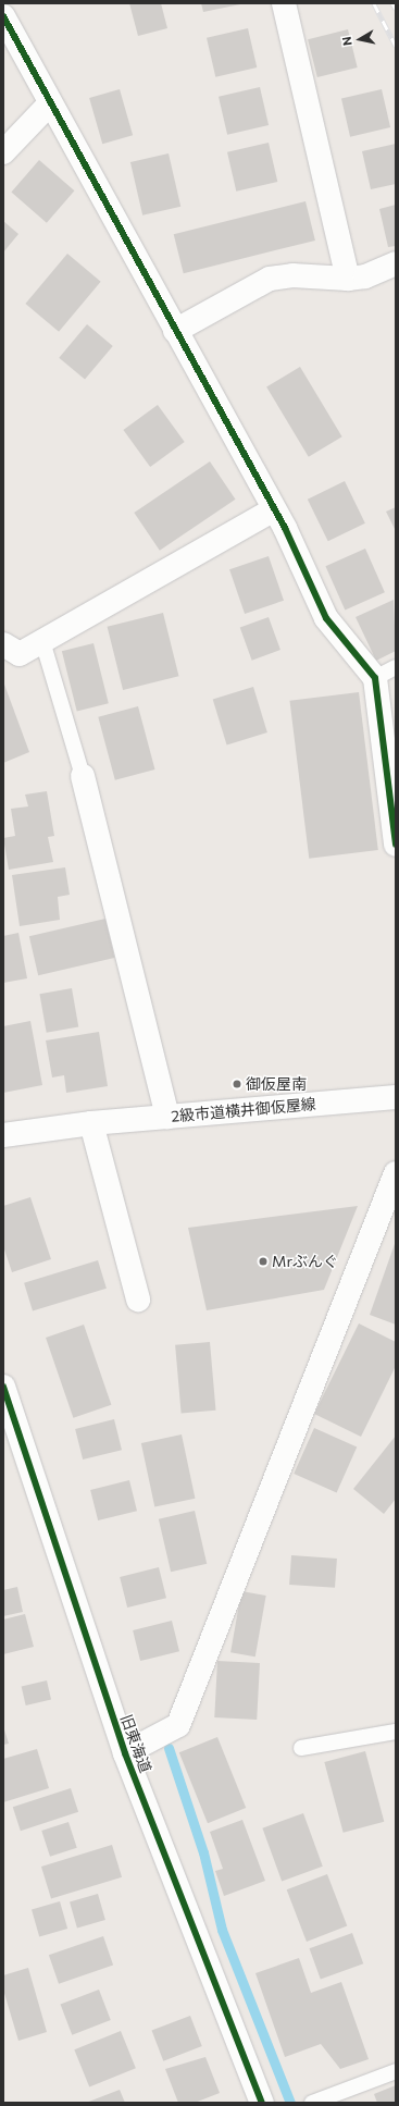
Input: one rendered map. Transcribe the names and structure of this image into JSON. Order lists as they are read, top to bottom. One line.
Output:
{"streets":{"street":["2級市道横井御仮屋線","旧東海道"]},"places":["御仮屋南","Mrぶんぐ"],"north":"left"}
